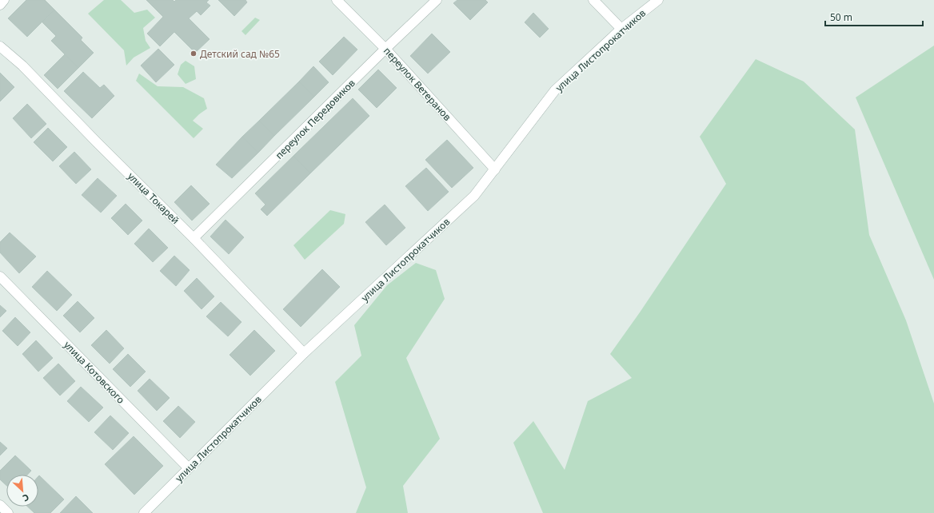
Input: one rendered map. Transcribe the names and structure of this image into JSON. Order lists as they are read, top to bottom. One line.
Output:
{"streets":{"street":["улица Листопрокатчиков","переулок Ветеранов","переулок Передовиков","улица Токарей","улица Котовского"]},"crossings":[["улица Листопрокатчиков","переулок Ветеранов"],["улица Листопрокатчиков","улица Токарей"],["улица Листопрокатчиков","улица Котовского"],["переулок Ветеранов","переулок Передовиков"],["переулок Передовиков","улица Токарей"]],"places":["Детский сад №65"],"scale_bar":"50 m","north":"bottom right"}
